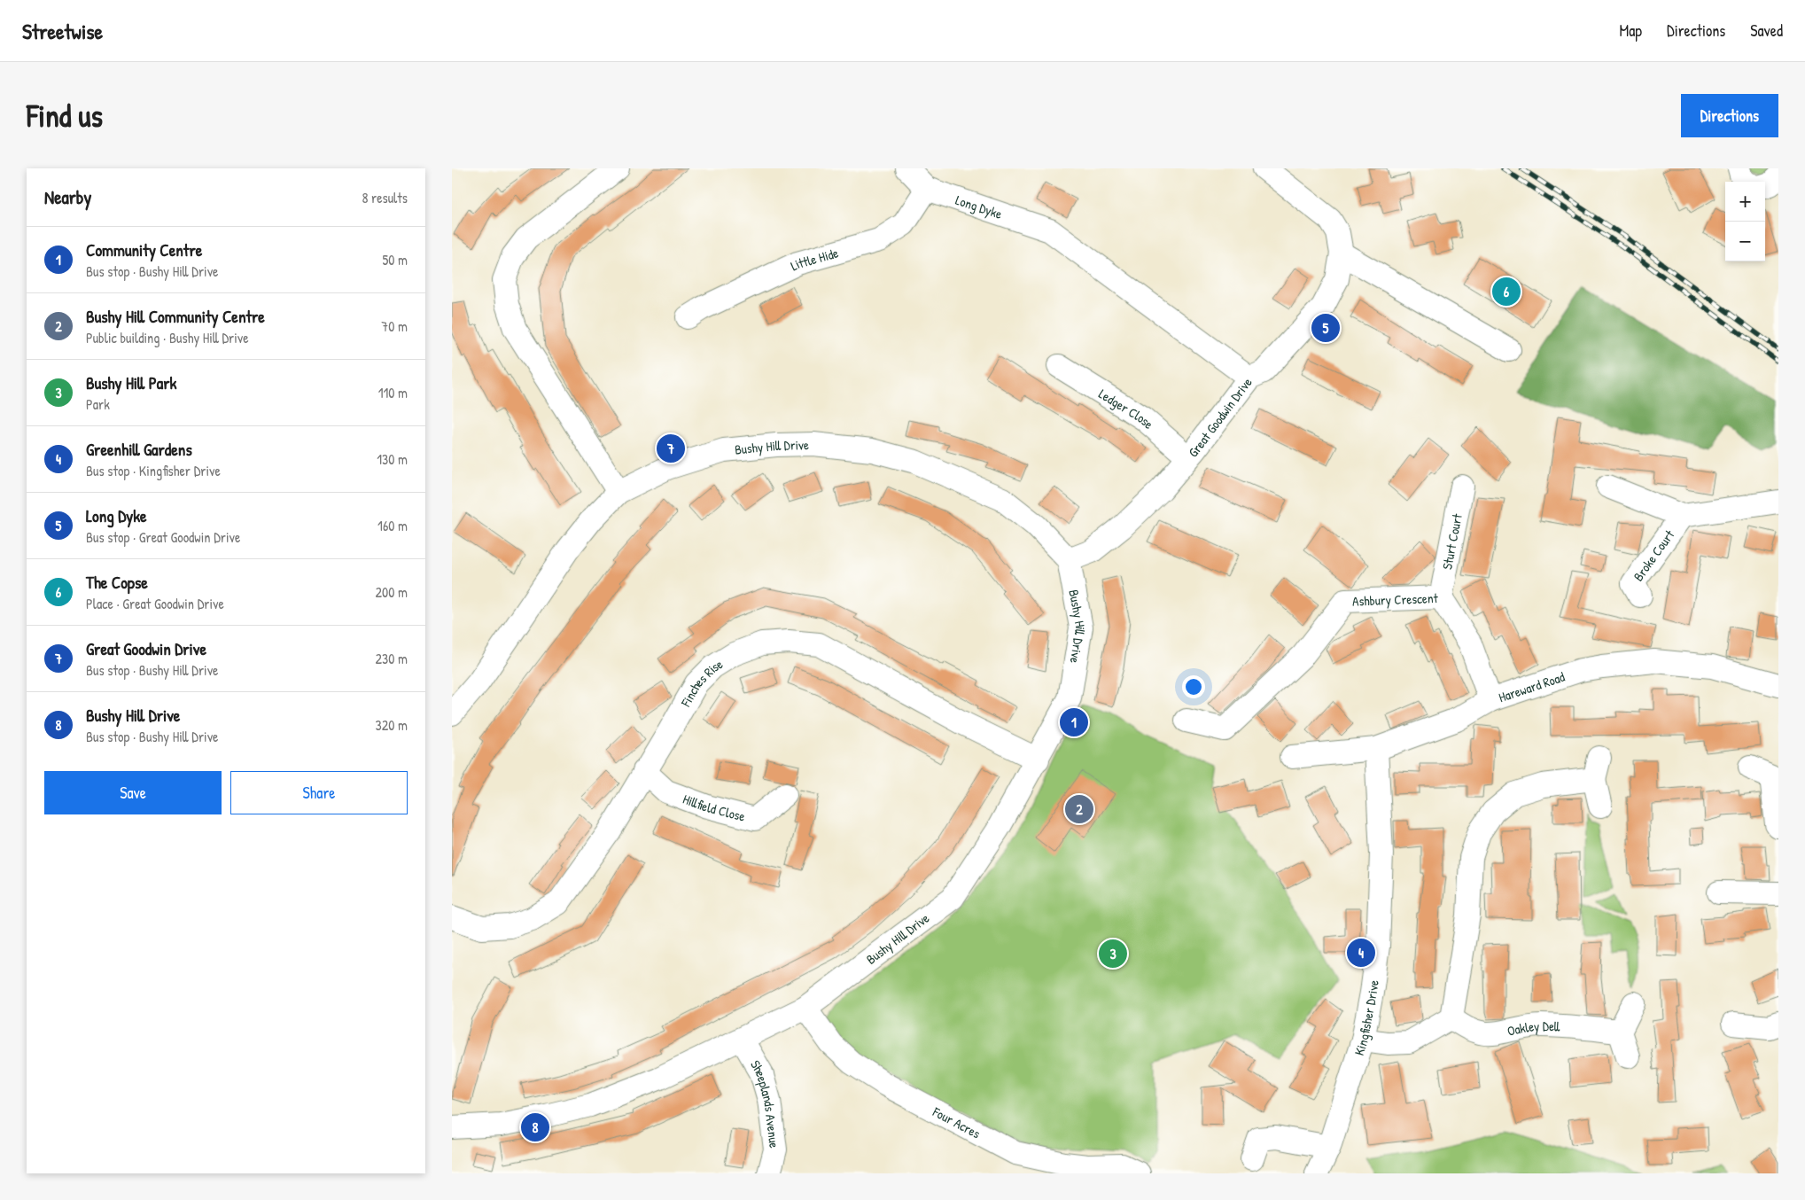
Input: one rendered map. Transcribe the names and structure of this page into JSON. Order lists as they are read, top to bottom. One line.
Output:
{"streets":{"street":["Long Dyke","Little Hide","Ledger Close","Great Goodwin Drive","Bushy Hill Drive","Sturt Court","Broke Court","Ashbury Crescent","Finches Rise","Hareward Road","Hillfield Close","Kingfisher Drive","Oakley Dell","Sheeplands Avenue","Four Acres"]},"crossings":[["Long Dyke","Little Hide"],["Long Dyke","Great Goodwin Drive"],["Ledger Close","Great Goodwin Drive"],["Great Goodwin Drive","Bushy Hill Drive"],["Bushy Hill Drive","Finches Rise"],["Bushy Hill Drive","Sheeplands Avenue"],["Bushy Hill Drive","Four Acres"],["Sturt Court","Ashbury Crescent"],["Ashbury Crescent","Hareward Road"],["Finches Rise","Hillfield Close"],["Hareward Road","Kingfisher Drive"]],"page":{"header":"Streetwise","nav":["Map","Directions","Saved"],"buttons":["Directions",["Save","Share"]],"title":"Find us","heading":["Nearby","8 results"],"map_buttons":["+","−"],"list":[{"mark":"1","name":"Community Centre","note":"Bus stop · Bushy Hill Drive","value":"50 m"},{"mark":"2","name":"Bushy Hill Community Centre","note":"Public building · Bushy Hill Drive","value":"70 m"},{"mark":"3","name":"Bushy Hill Park","note":"Park","value":"110 m"},{"mark":"4","name":"Greenhill Gardens","note":"Bus stop · Kingfisher Drive","value":"130 m"},{"mark":"5","name":"Long Dyke","note":"Bus stop · Great Goodwin Drive","value":"160 m"},{"mark":"6","name":"The Copse","note":"Place · Great Goodwin Drive","value":"200 m"},{"mark":"7","name":"Great Goodwin Drive","note":"Bus stop · Bushy Hill Drive","value":"230 m"},{"mark":"8","name":"Bushy Hill Drive","note":"Bus stop · Bushy Hill Drive","value":"320 m"}],"pins":["6","5","7","1","2","4","3","8"]}}
